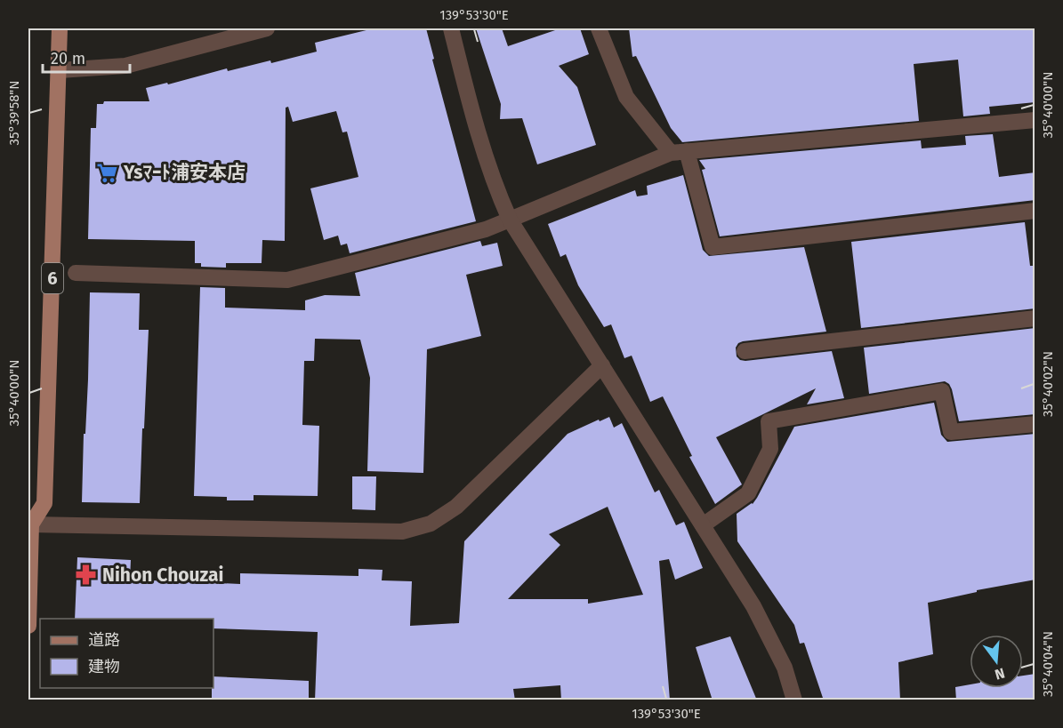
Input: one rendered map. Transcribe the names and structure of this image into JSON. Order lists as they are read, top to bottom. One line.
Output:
{"streets":{"main road":["6"]},"places":{"supermarket":["Ysﾏｰﾄ浦安本店"],"pharmacy":["Nihon Chouzai"]},"legend":["道路","建物"],"scale_bar":"20 m","north":"bottom","coordinates":["139°53'30\"E","35°40'00\"N","35°39'58\"N","35°40'02\"N","35°40'04\"N"]}
